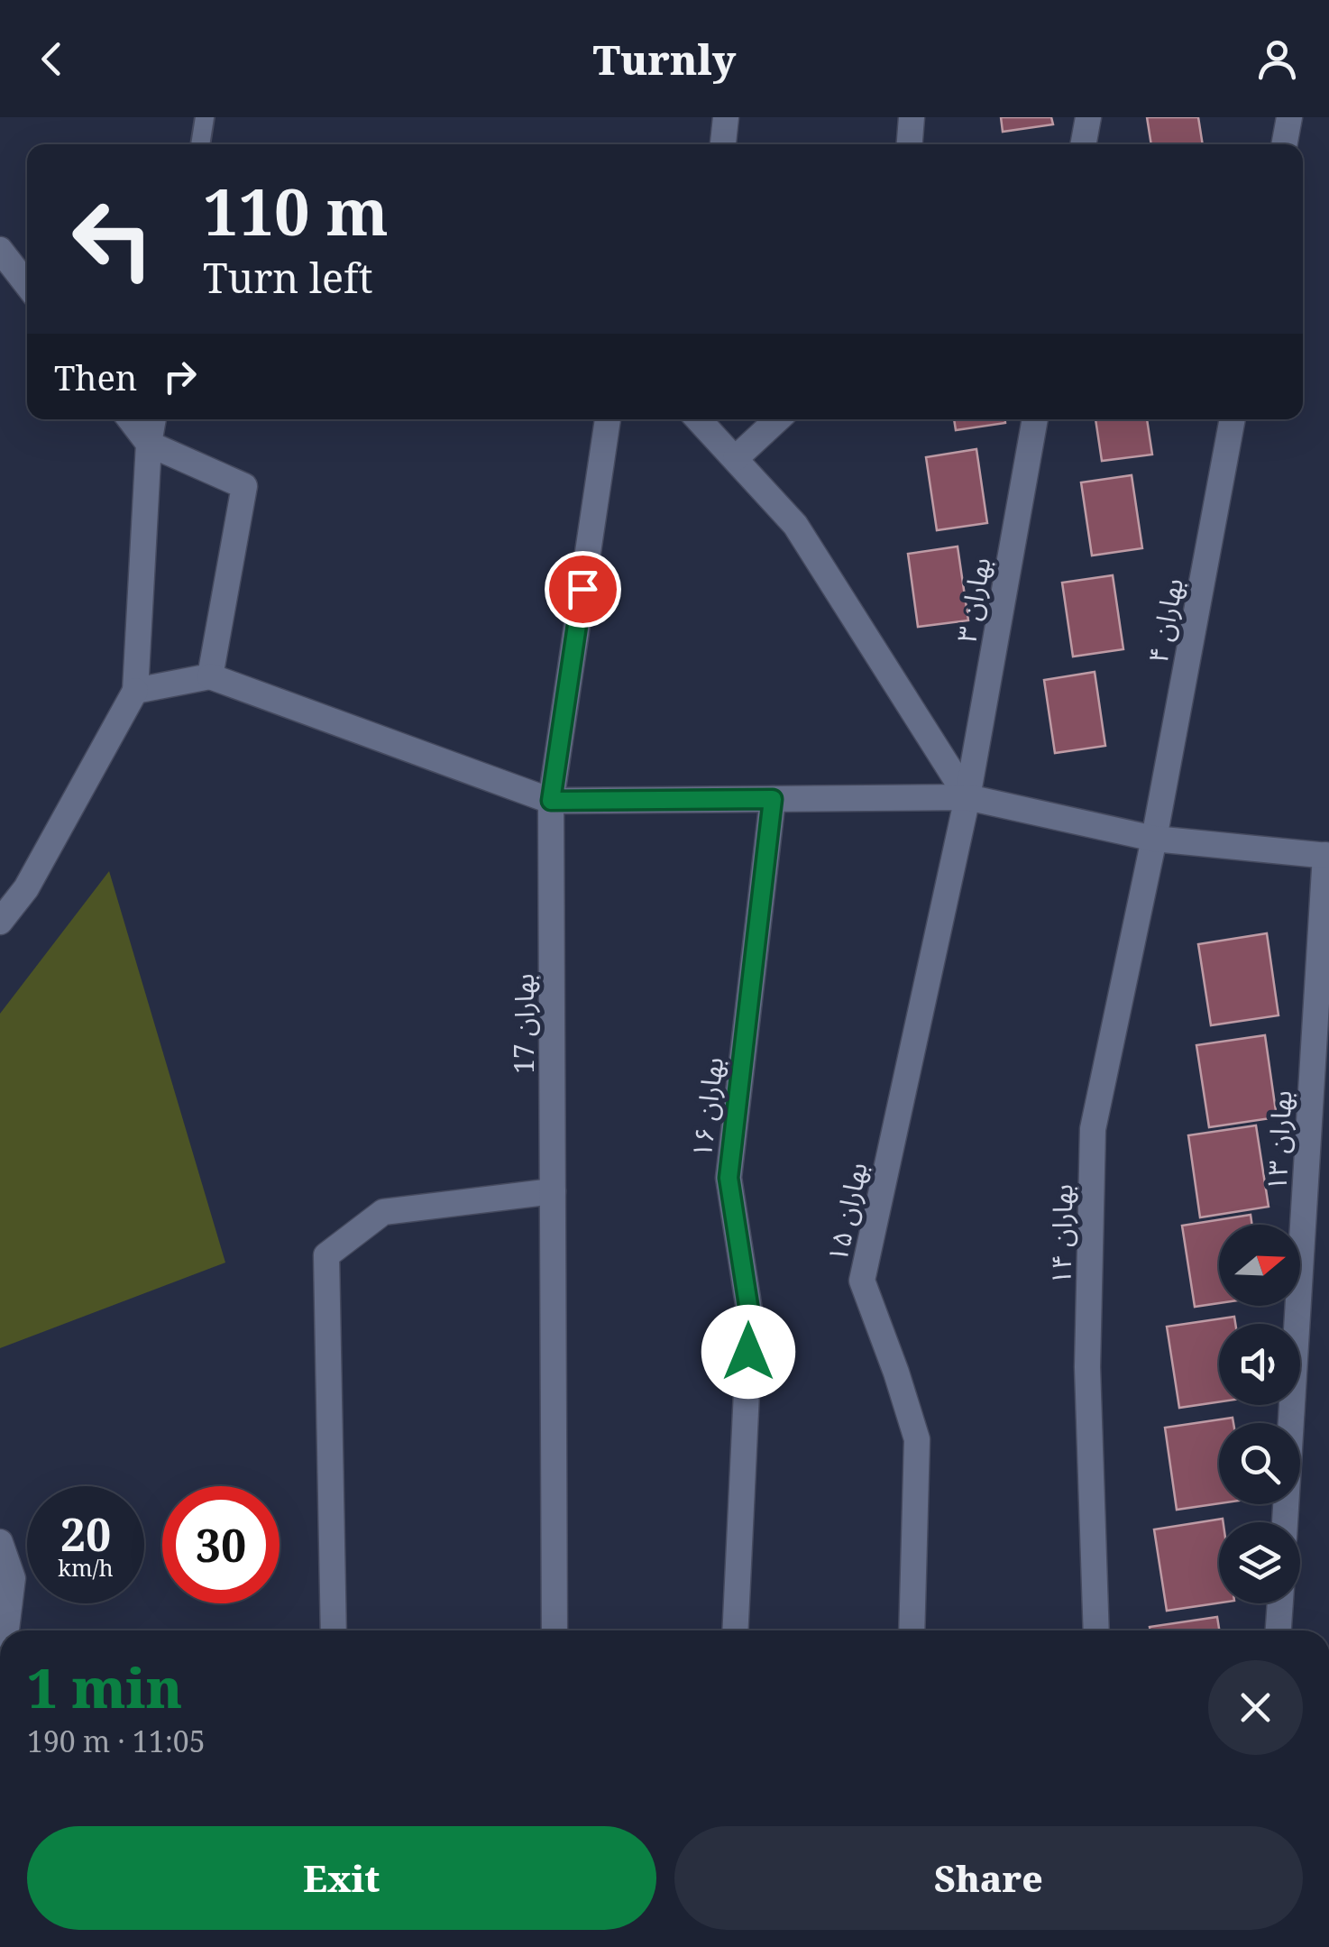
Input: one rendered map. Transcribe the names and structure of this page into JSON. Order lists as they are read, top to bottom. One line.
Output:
{"streets":{"street":["بهاران ۳","بهاران ۴","بهاران 17","بهاران ۱۶","بهاران ۱۳","بهاران ۱۵","بهاران ۱۴"]},"crossings":[["بهاران ۳","بهاران ۱۵"],["بهاران ۴","بهاران ۱۴"]],"north":"right","page":{"header":"Turnly","turn":["110 m","Turn left"],"then":"Then","speed":"20 km/h","limit":"30","heading":["1 min","190 m · 11:05"],"buttons":["Exit","Share"]}}
